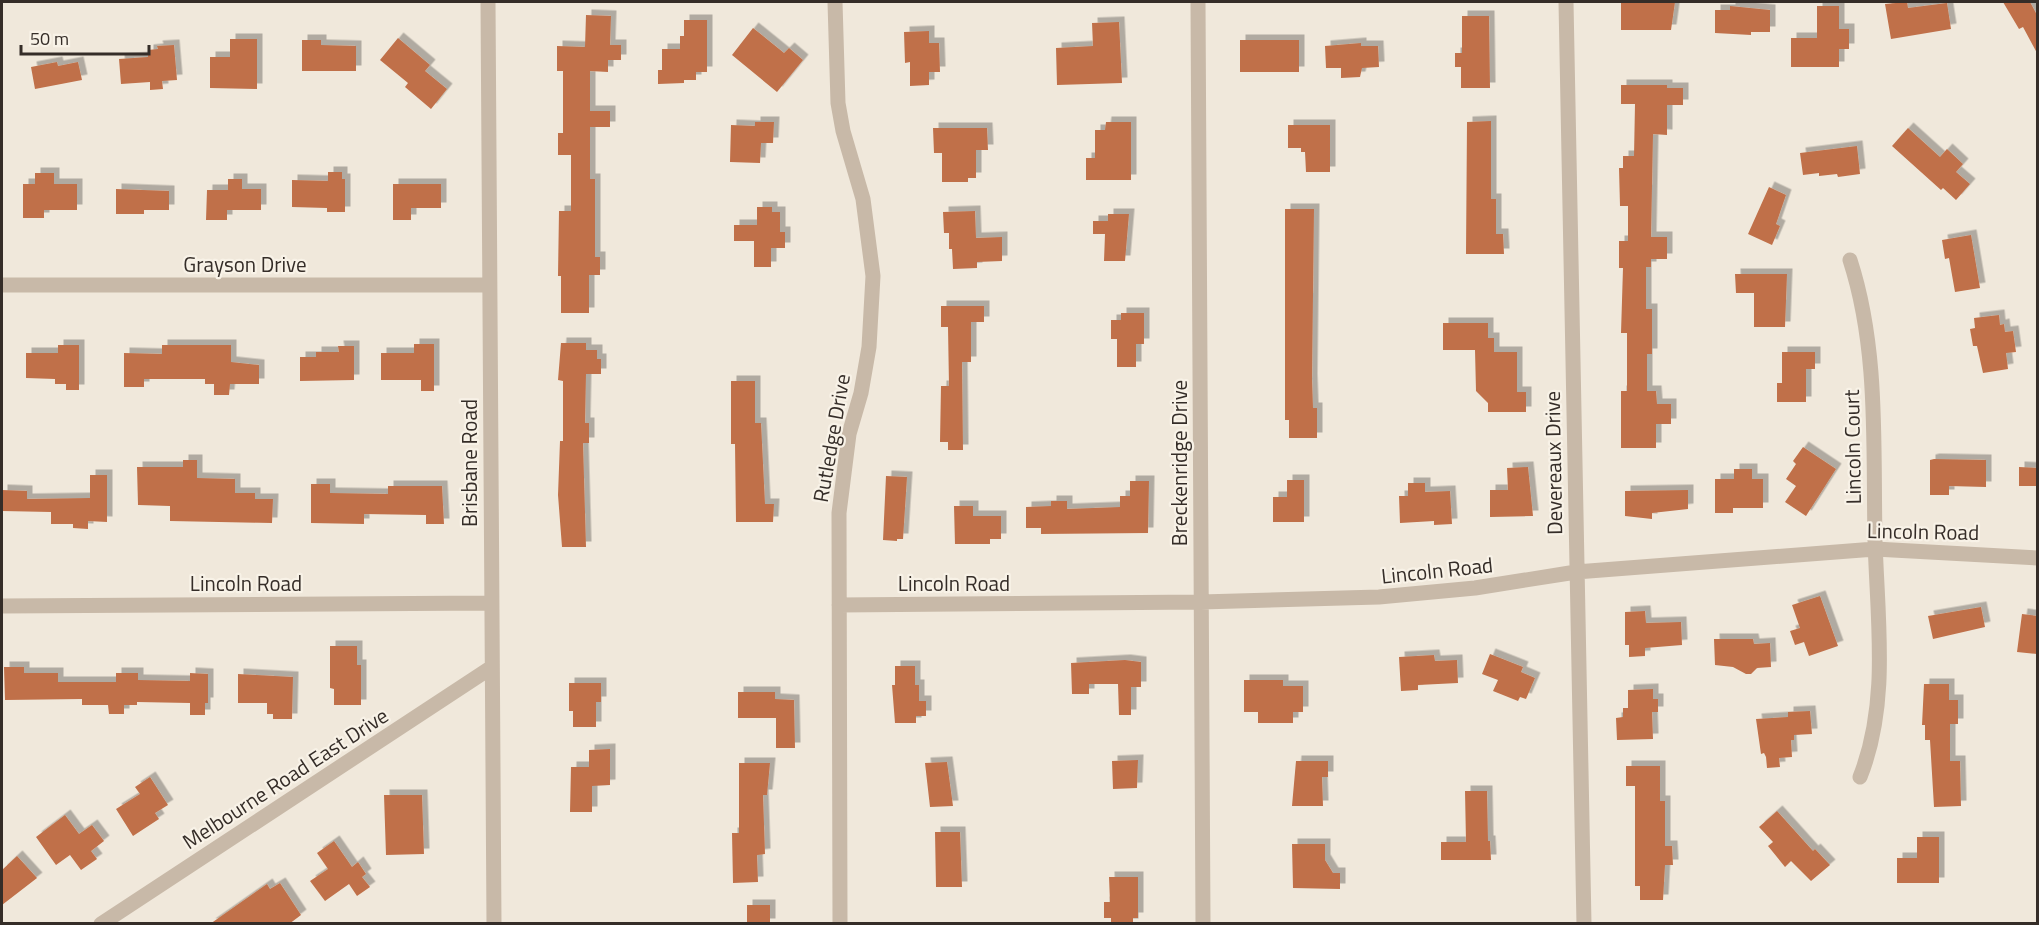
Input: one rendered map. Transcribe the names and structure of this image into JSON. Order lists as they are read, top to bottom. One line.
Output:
{"streets":{"street":["Grayson Drive","Rutledge Drive","Lincoln Court","Brisbane Road","Breckenridge Drive","Devereaux Drive","Lincoln Road","Melbourne Road East Drive"]},"crossings":[["Grayson Drive","Brisbane Road"],["Rutledge Drive","Lincoln Road"],["Lincoln Court","Lincoln Road"],["Brisbane Road","Lincoln Road"],["Brisbane Road","Melbourne Road East Drive"],["Breckenridge Drive","Lincoln Road"],["Devereaux Drive","Lincoln Road"]],"scale_bar":"50 m"}
